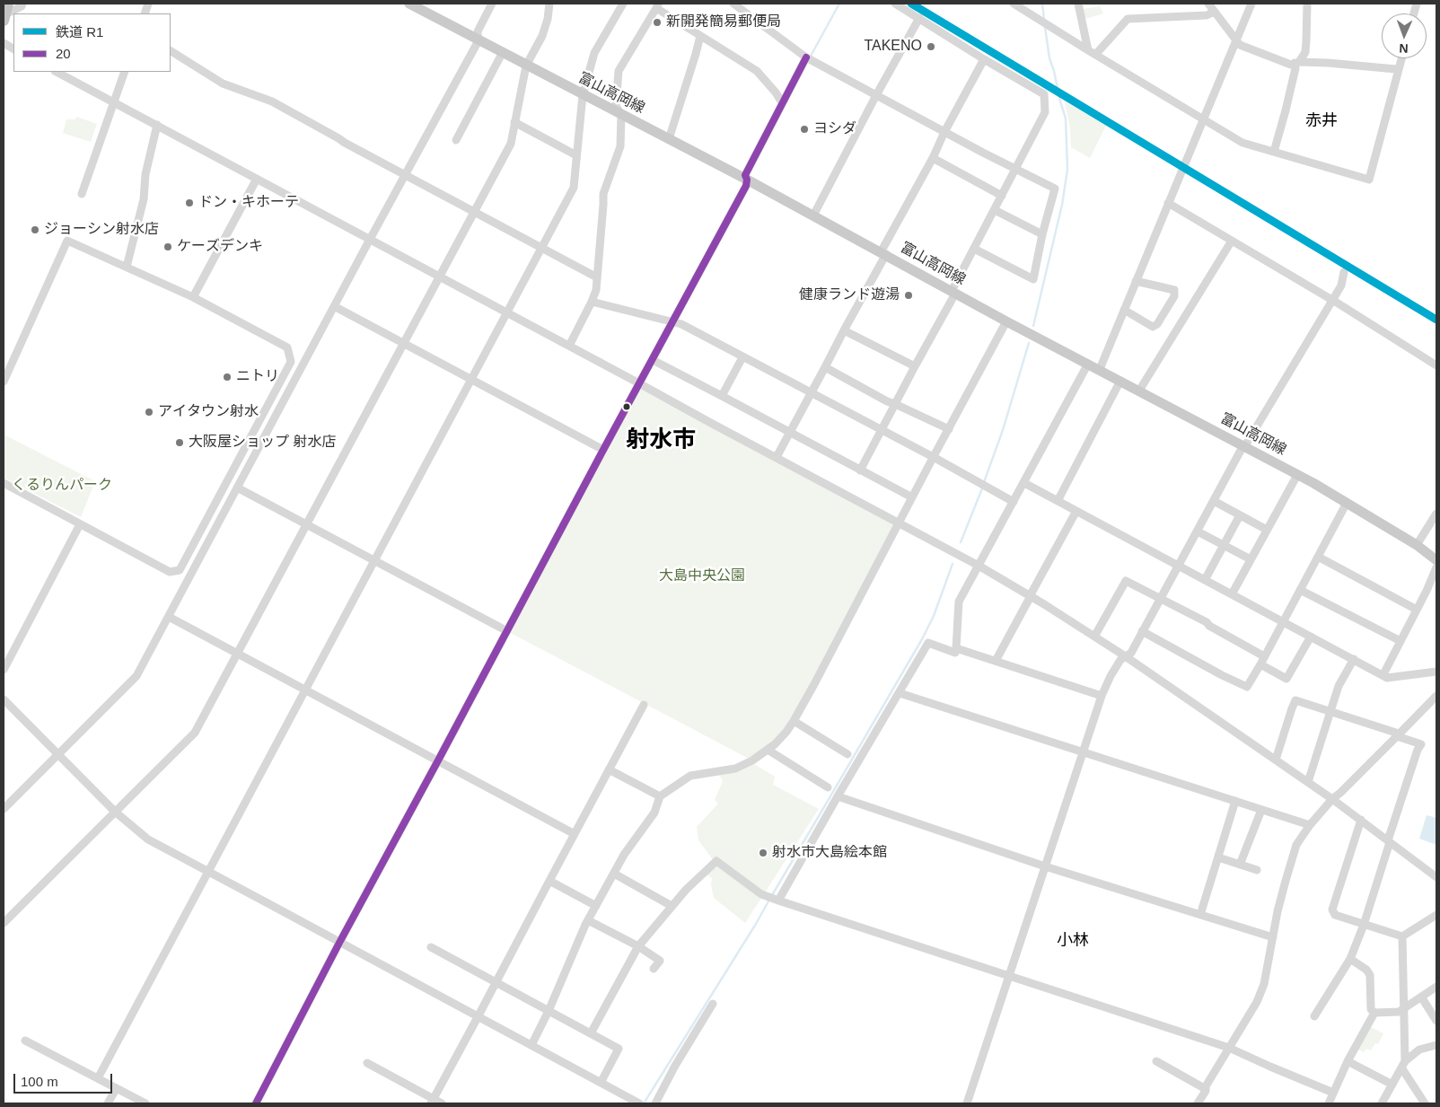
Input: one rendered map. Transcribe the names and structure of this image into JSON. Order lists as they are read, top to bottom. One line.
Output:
{"streets":{"main road":["富山高岡線"]},"districts":["赤井","射水市","小林"],"parks":["くるりんパーク","大島中央公園"],"places":["新開発簡易郵便局","TAKENO","ヨシダ","ドン・キホーテ","ジョーシン射水店","ケーズデンキ","健康ランド遊湯","ニトリ","アイタウン射水","大阪屋ショップ 射水店","射水市大島絵本館"],"lines":["rail line R1","transit line 20"],"legend":["鉄道 R1","20"],"scale_bar":"100 m","north":"bottom"}
